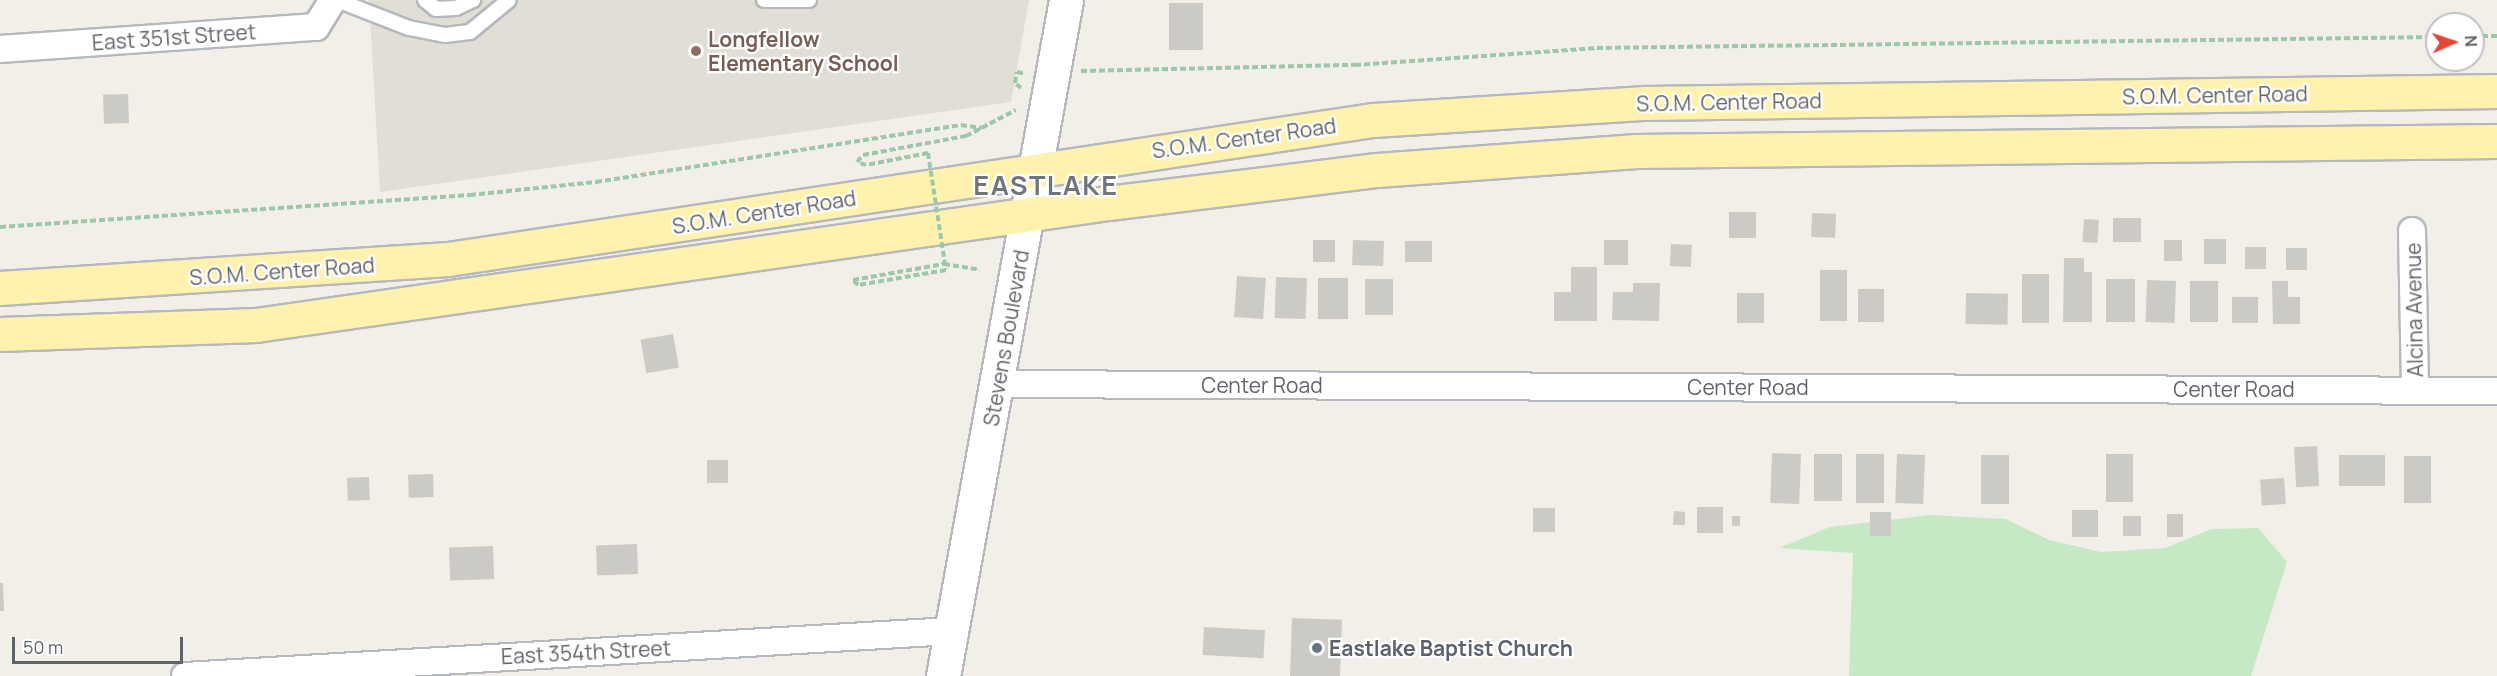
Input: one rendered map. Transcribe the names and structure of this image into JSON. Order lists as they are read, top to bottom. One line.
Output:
{"streets":{"main road":["S.O.M. Center Road"],"street":["East 351st Street","Alcina Avenue","Stevens Boulevard","Center Road","East 354th Street"]},"crossings":[["S.O.M. Center Road","Stevens Boulevard"],["Alcina Avenue","Center Road"],["Stevens Boulevard","Center Road"],["Stevens Boulevard","East 354th Street"]],"districts":["EASTLAKE"],"places":["Longfellow Elementary School","Eastlake Baptist Church"],"scale_bar":"50 m","north":"right"}
